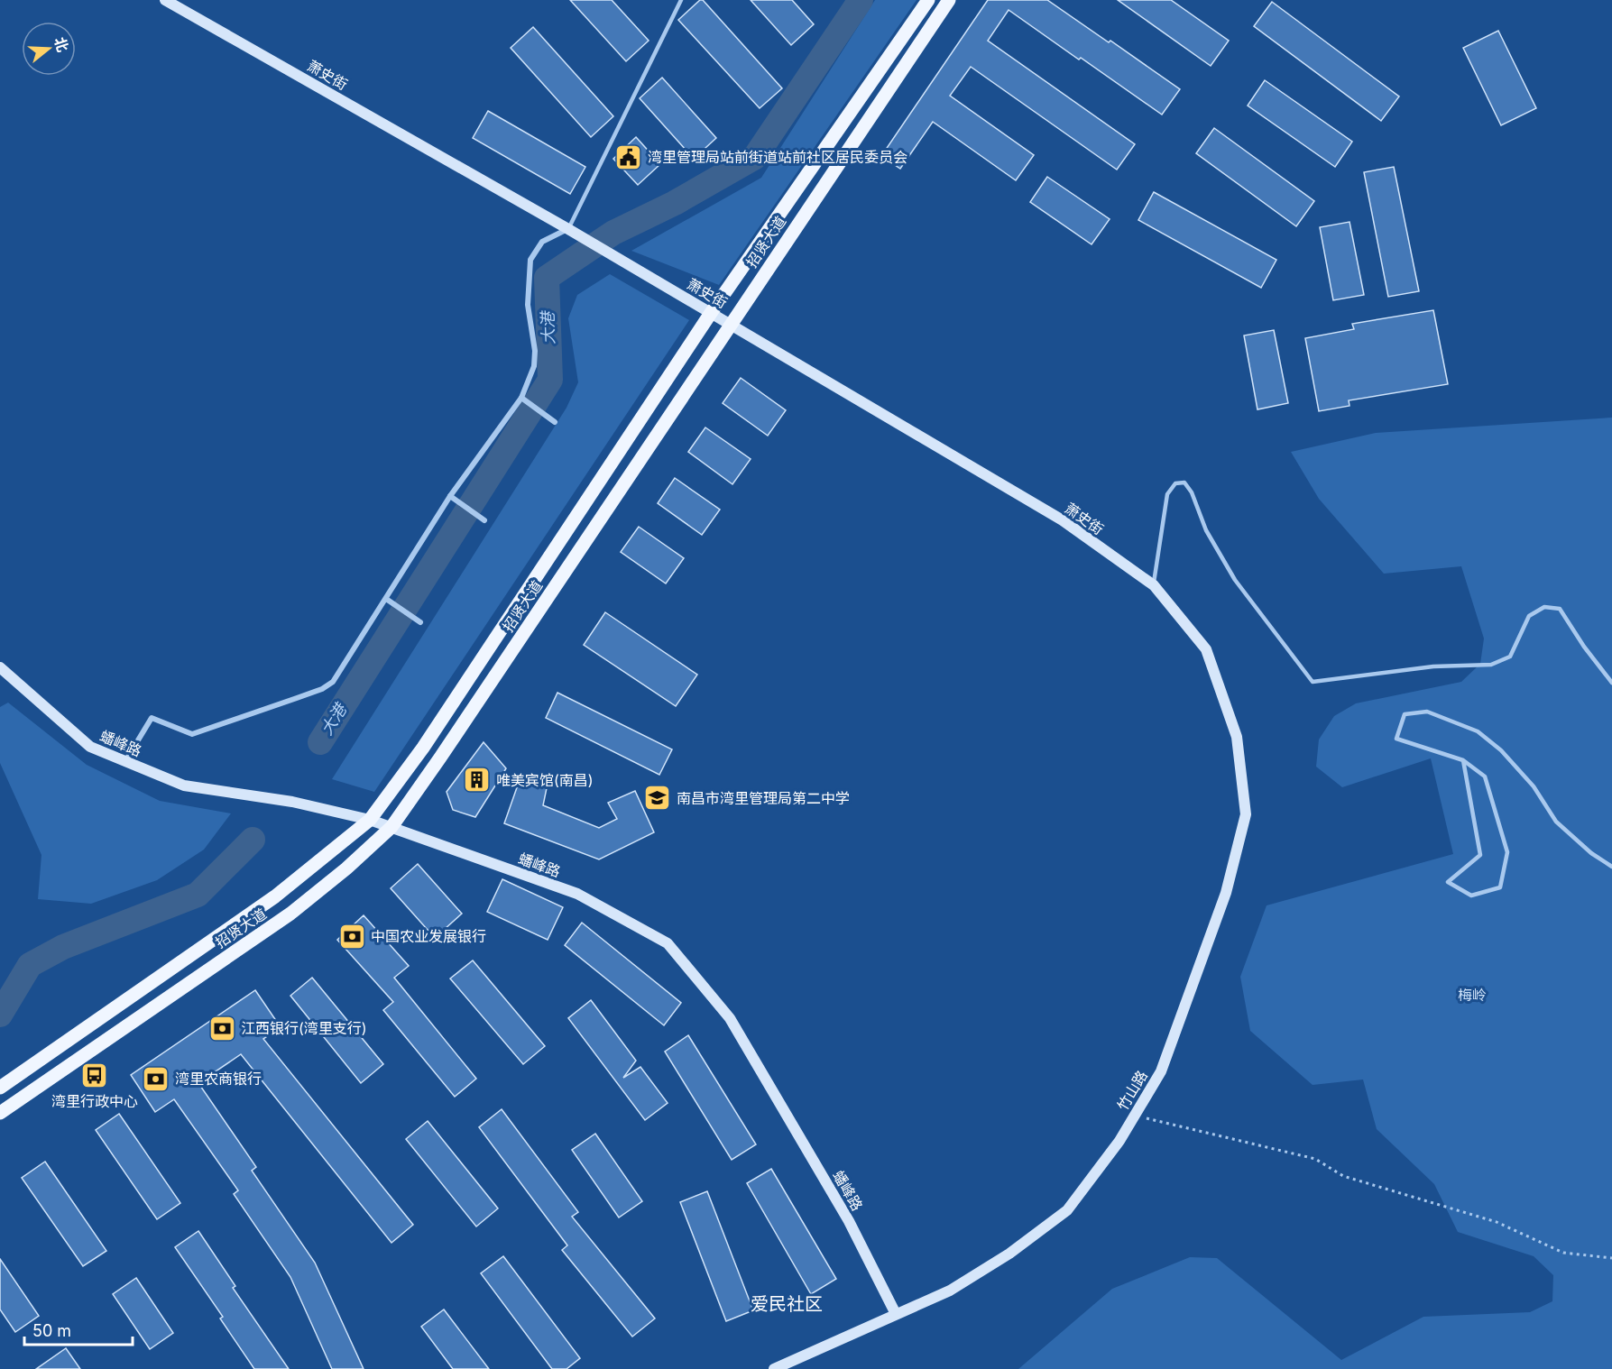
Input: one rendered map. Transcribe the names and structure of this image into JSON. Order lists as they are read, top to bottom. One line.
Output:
{"streets":{"main road":["招贤大道"],"street":["萧史街","蟠峰路","竹山路"]},"crossings":[["萧史街","招贤大道"],["萧史街","竹山路"],["招贤大道","蟠峰路"],["蟠峰路","竹山路"]],"districts":["爱民社区"],"water":["大港"],"parks":["梅岭"],"places":{"public building":["湾里管理局站前街道站前社区居民委员会"],"building":["唯美宾馆(南昌)"],"school or university":["南昌市湾里管理局第二中学"],"bank":["中国农业发展银行","江西银行(湾里支行)","湾里农商银行"],"bus stop":["湾里行政中心"]},"scale_bar":"50 m","north":"right"}
